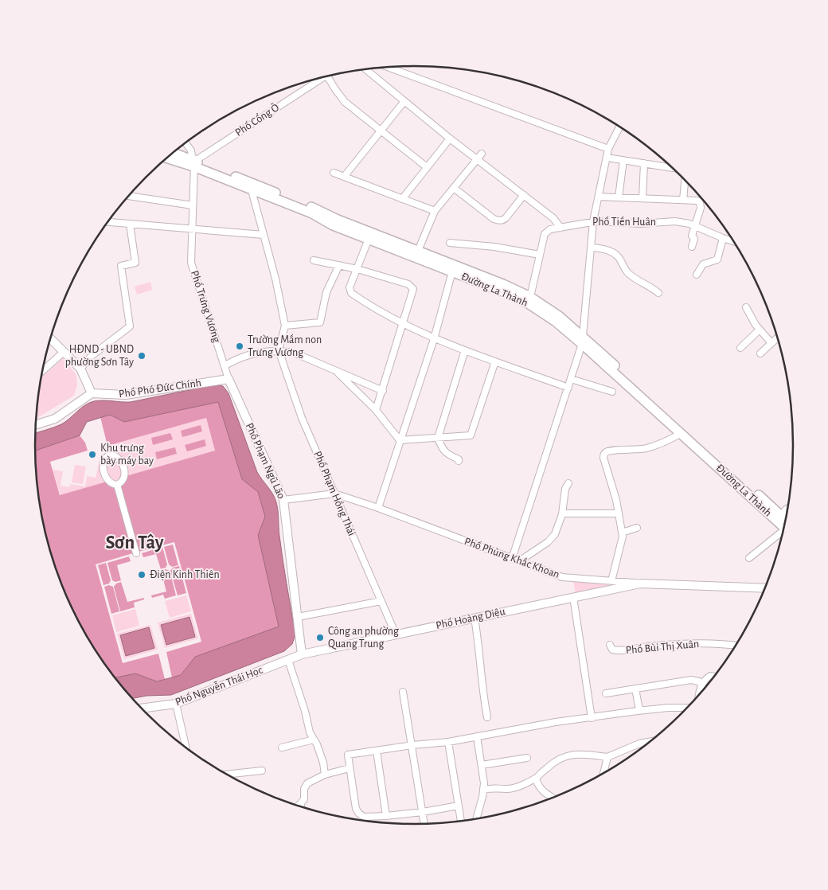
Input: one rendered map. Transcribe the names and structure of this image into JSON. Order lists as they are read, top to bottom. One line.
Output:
{"streets":{"highway":["Đường La Thành"],"main road":["Phố Phó Đức Chính","Phố Phạm Ngũ Lão","Phố Hoàng Diệu","Phố Nguyễn Thái Học"],"street":["Phố Cổng Ô","Phố Tiền Huân","Phố Trưng Vương","Phố Phạm Hồng Thái","Phố Phùng Khắc Khoan","Phố Bùi Thị Xuân"]},"crossings":[["Phố Cổng Ô","Đường La Thành"],["Phố Cổng Ô","Phố Trưng Vương"],["Phố Tiền Huân","Đường La Thành"],["Đường La Thành","Phố Trưng Vương"],["Phố Trưng Vương","Phố Phó Đức Chính"],["Phố Trưng Vương","Phố Phạm Ngũ Lão"],["Phố Phó Đức Chính","Phố Phạm Ngũ Lão"],["Phố Phạm Ngũ Lão","Phố Phùng Khắc Khoan"],["Phố Phạm Ngũ Lão","Phố Hoàng Diệu"],["Phố Phạm Ngũ Lão","Phố Nguyễn Thái Học"],["Phố Phạm Hồng Thái","Phố Phùng Khắc Khoan"],["Phố Phạm Hồng Thái","Phố Hoàng Diệu"],["Phố Phùng Khắc Khoan","Phố Hoàng Diệu"],["Phố Hoàng Diệu","Phố Nguyễn Thái Học"]],"districts":["Sơn Tây"],"places":["Trường Mầm non Trưng Vương","HĐND - UBND phường Sơn Tây","Khu trưng bày máy bay","Điện Kinh Thiên","Công an phường Quang Trung"]}
